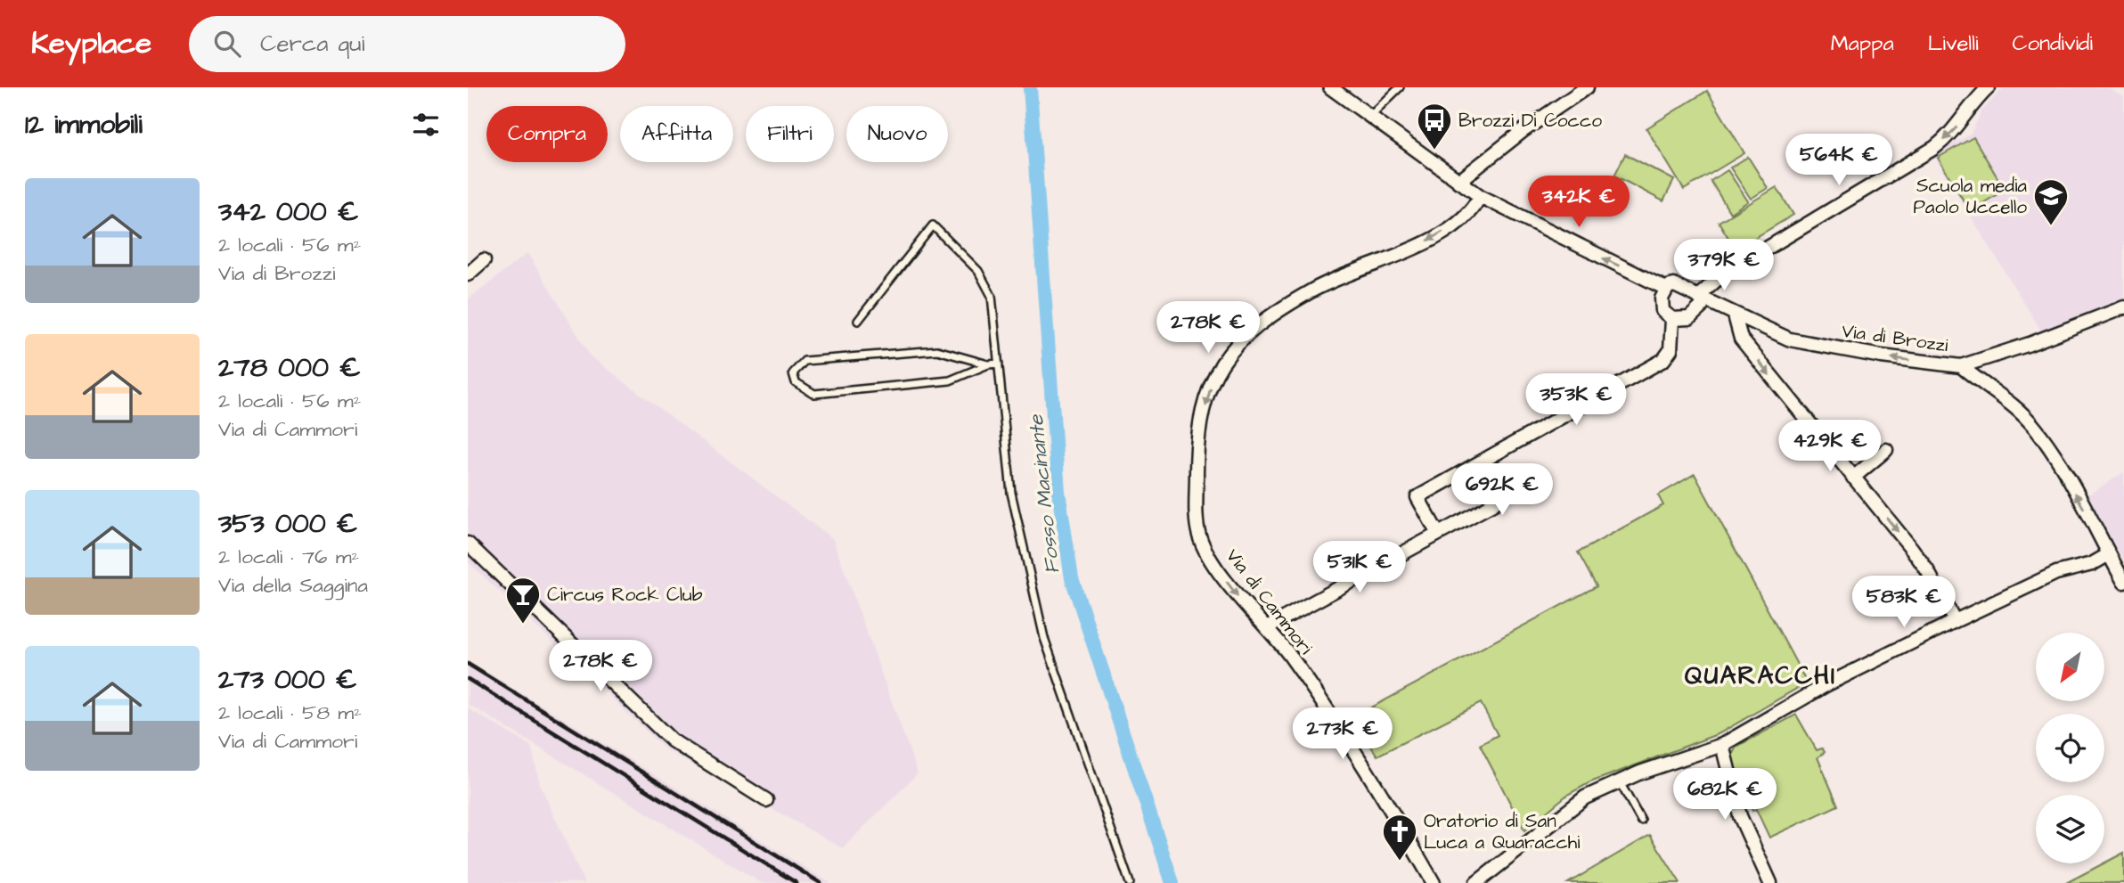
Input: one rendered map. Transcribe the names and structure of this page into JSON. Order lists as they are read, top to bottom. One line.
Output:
{"streets":{"street":["Via di Brozzi","Via di Cammori"]},"crossings":[["Via di Brozzi","Via di Cammori"]],"one_way":["Via di Brozzi"],"districts":["QUARACCHI"],"water":["Fosso Macinante"],"places":{"bus stop":["Brozzi Di Cocco"],"school or university":["Scuola media Paolo Uccello"],"bar":["Circus Rock Club"],"church":["Oratorio di San Luca a Quaracchi"]},"north":"bottom left","page":{"header":"Keyplace","search":"Cerca qui","nav":["Mappa","Livelli","Condividi"],"heading":"12 immobili","chip":["Compra","Affitta","Filtri","Nuovo"],"price":["564K €","342K €","379K €","278K €","353K €","429K €","692K €","531K €","583K €","278K €","273K €","682K €"],"list":[{"name":"342 000 €","note":"2 locali · 56 m² · Via di Brozzi"},{"name":"278 000 €","note":"2 locali · 56 m² · Via di Cammori"},{"name":"353 000 €","note":"2 locali · 76 m² · Via della Saggina"},{"name":"273 000 €","note":"2 locali · 58 m² · Via di Cammori"}]}}
